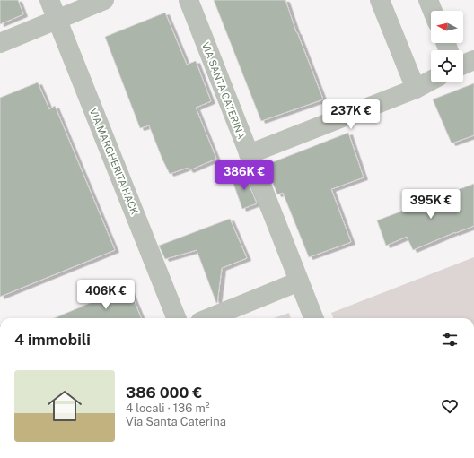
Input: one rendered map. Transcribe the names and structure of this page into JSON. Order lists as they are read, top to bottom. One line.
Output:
{"streets":{"street":["VIA SANTA CATERINA","VIA MARGHERITA HACK"]},"north":"left","page":{"price":["237K €","386K €","395K €","406K €"],"heading":"4 immobili","list":[{"name":"386 000 €","note":"4 locali · 136 m² · Via Santa Caterina"}]}}
